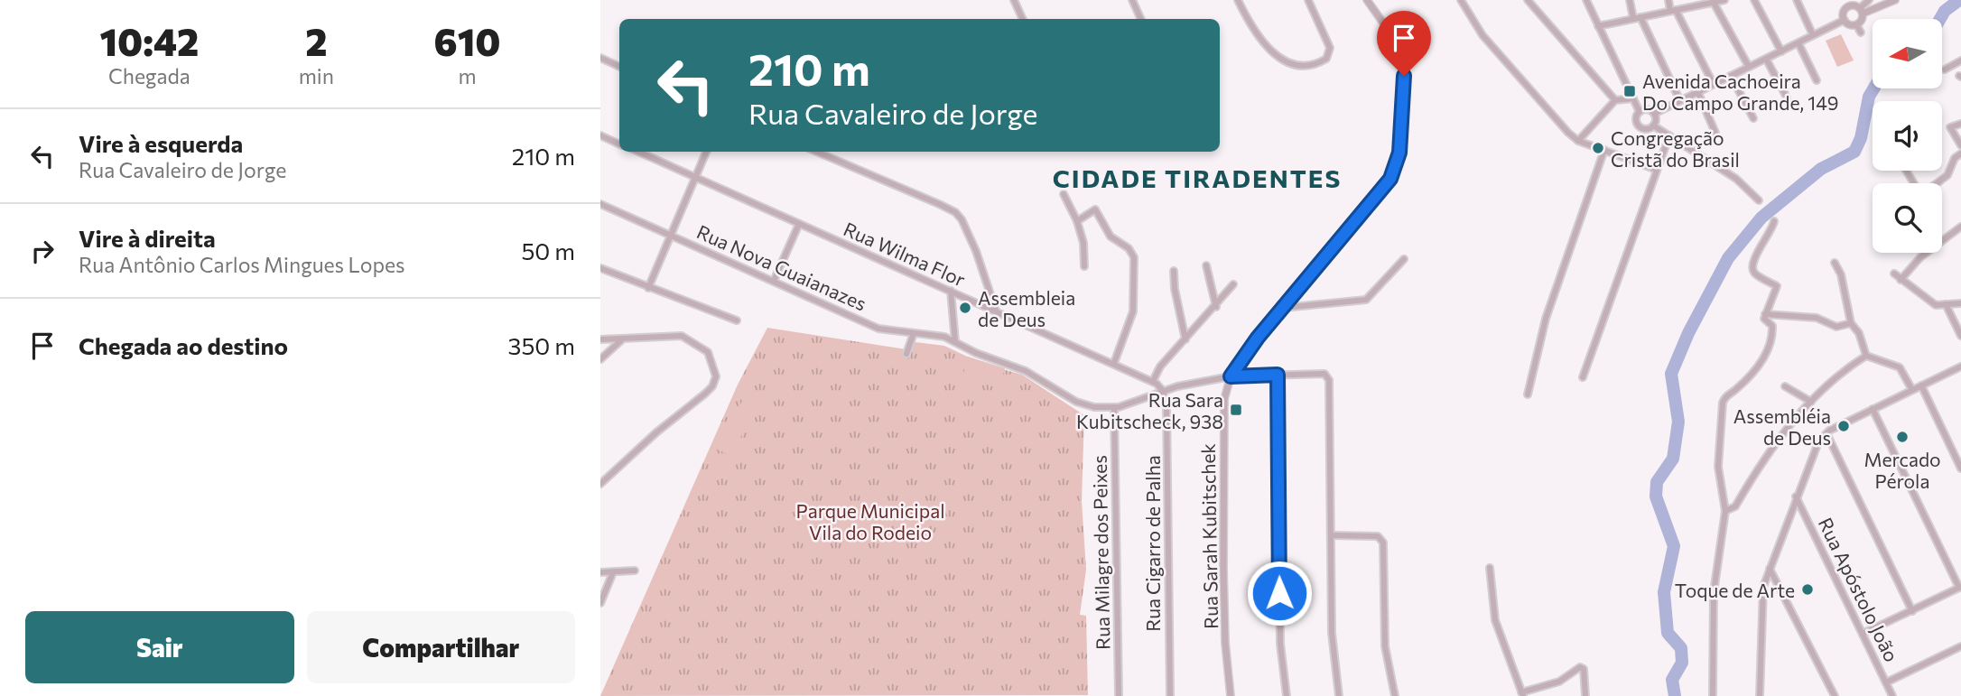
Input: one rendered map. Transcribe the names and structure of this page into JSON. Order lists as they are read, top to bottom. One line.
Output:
{"streets":{"street":["Rua Wilma Flor","Rua Nova Guaianazes","Rua Sarah Kubitschek","Rua Cigarro de Palha","Rua Milagre dos Peixes","Rua Apóstolo João"]},"crossings":[["Rua Wilma Flor","Rua Cigarro de Palha"],["Rua Nova Guaianazes","Rua Milagre dos Peixes"]],"districts":["CIDADE TIRADENTES"],"parks":["Parque Municipal Vila do Rodeio"],"places":{"transit":["Avenida Cachoeira Do Campo Grande, 149","Rua Sara Kubitscheck, 938"],"other":["Congregação Cristã do Brasil","Assembleia de Deus","Assembléia de Deus","Mercado Pérola","Toque de Arte"]},"north":"left","page":{"eta":["10:42","Chegada","2","min","610","m"],"turn":["210 m","Rua Cavaleiro de Jorge"],"list":[{"name":"Vire à esquerda","note":"Rua Cavaleiro de Jorge","value":"210 m"},{"name":"Vire à direita","note":"Rua Antônio Carlos Mingues Lopes","value":"50 m"},{"name":"Chegada ao destino","value":"350 m"}],"buttons":["Sair","Compartilhar"]}}
